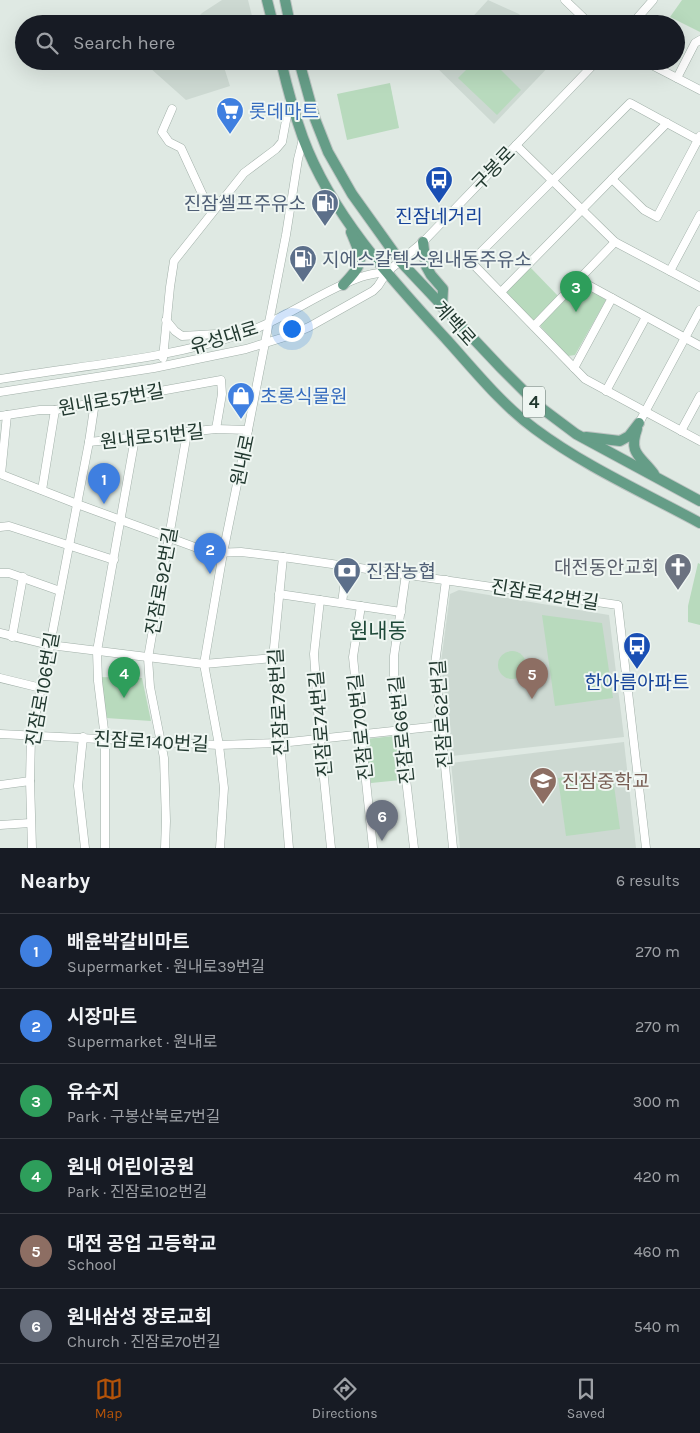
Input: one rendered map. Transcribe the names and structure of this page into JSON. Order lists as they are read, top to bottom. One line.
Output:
{"streets":{"main road":["계백로","4"],"street":["구봉로","유성대로","원내로57번길","원내로51번길","원내로","진잠로92번길","진잠로42번길","진잠로106번길","진잠로78번길","진잠로62번길","진잠로74번길","진잠로70번길","진잠로66번길","진잠로140번길"]},"crossings":[["구봉로","계백로"],["구봉로","유성대로"],["계백로","유성대로"],["계백로","원내로"],["유성대로","원내로"],["원내로57번길","원내로51번길"],["원내로57번길","진잠로106번길"],["원내로51번길","원내로"],["원내로51번길","진잠로92번길"],["원내로51번길","진잠로106번길"],["원내로","진잠로42번길"],["원내로","진잠로140번길"],["진잠로92번길","진잠로42번길"],["진잠로92번길","진잠로140번길"],["진잠로42번길","진잠로106번길"],["진잠로42번길","진잠로78번길"],["진잠로42번길","진잠로62번길"],["진잠로42번길","진잠로66번길"],["진잠로106번길","진잠로140번길"]],"districts":["원내동"],"places":{"supermarket":["롯데마트"],"bus stop":["진잠네거리","한아름아파트"],"fuel station":["진잠셀프주유소","지에스칼텍스원내동주유소"],"shop":["초롱식물원"],"church":["대전동안교회"],"bank":["진잠농협"],"school or university":["진잠중학교"]},"page":{"search":"Search here","pins":["3","1","2","4","5","6"],"heading":["Nearby","6 results"],"list":[{"mark":"1","name":"배윤박갈비마트","note":"Supermarket · 원내로39번길","value":"270 m"},{"mark":"2","name":"시장마트","note":"Supermarket · 원내로","value":"270 m"},{"mark":"3","name":"유수지","note":"Park · 구봉산북로7번길","value":"300 m"},{"mark":"4","name":"원내 어린이공원","note":"Park · 진잠로102번길","value":"420 m"},{"mark":"5","name":"대전 공업 고등학교","note":"School","value":"460 m"},{"mark":"6","name":"원내삼성 장로교회","note":"Church · 진잠로70번길","value":"540 m"}],"nav":["Map","Directions","Saved"]}}
